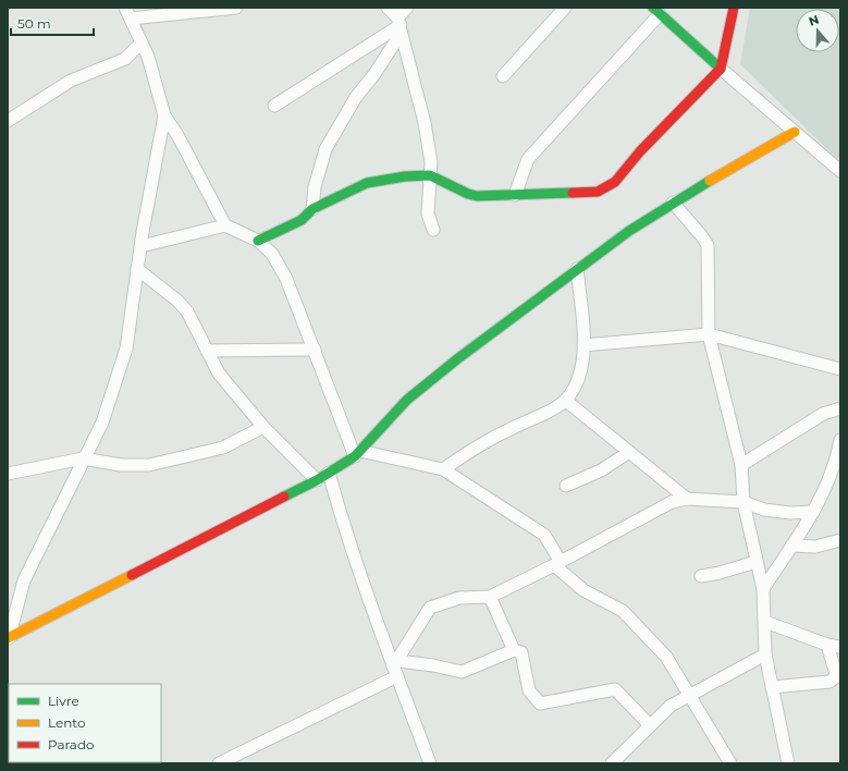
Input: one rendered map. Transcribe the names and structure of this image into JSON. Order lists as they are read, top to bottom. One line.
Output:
{"legend":["Livre","Lento","Parado"],"scale_bar":"50 m","north":"top"}
